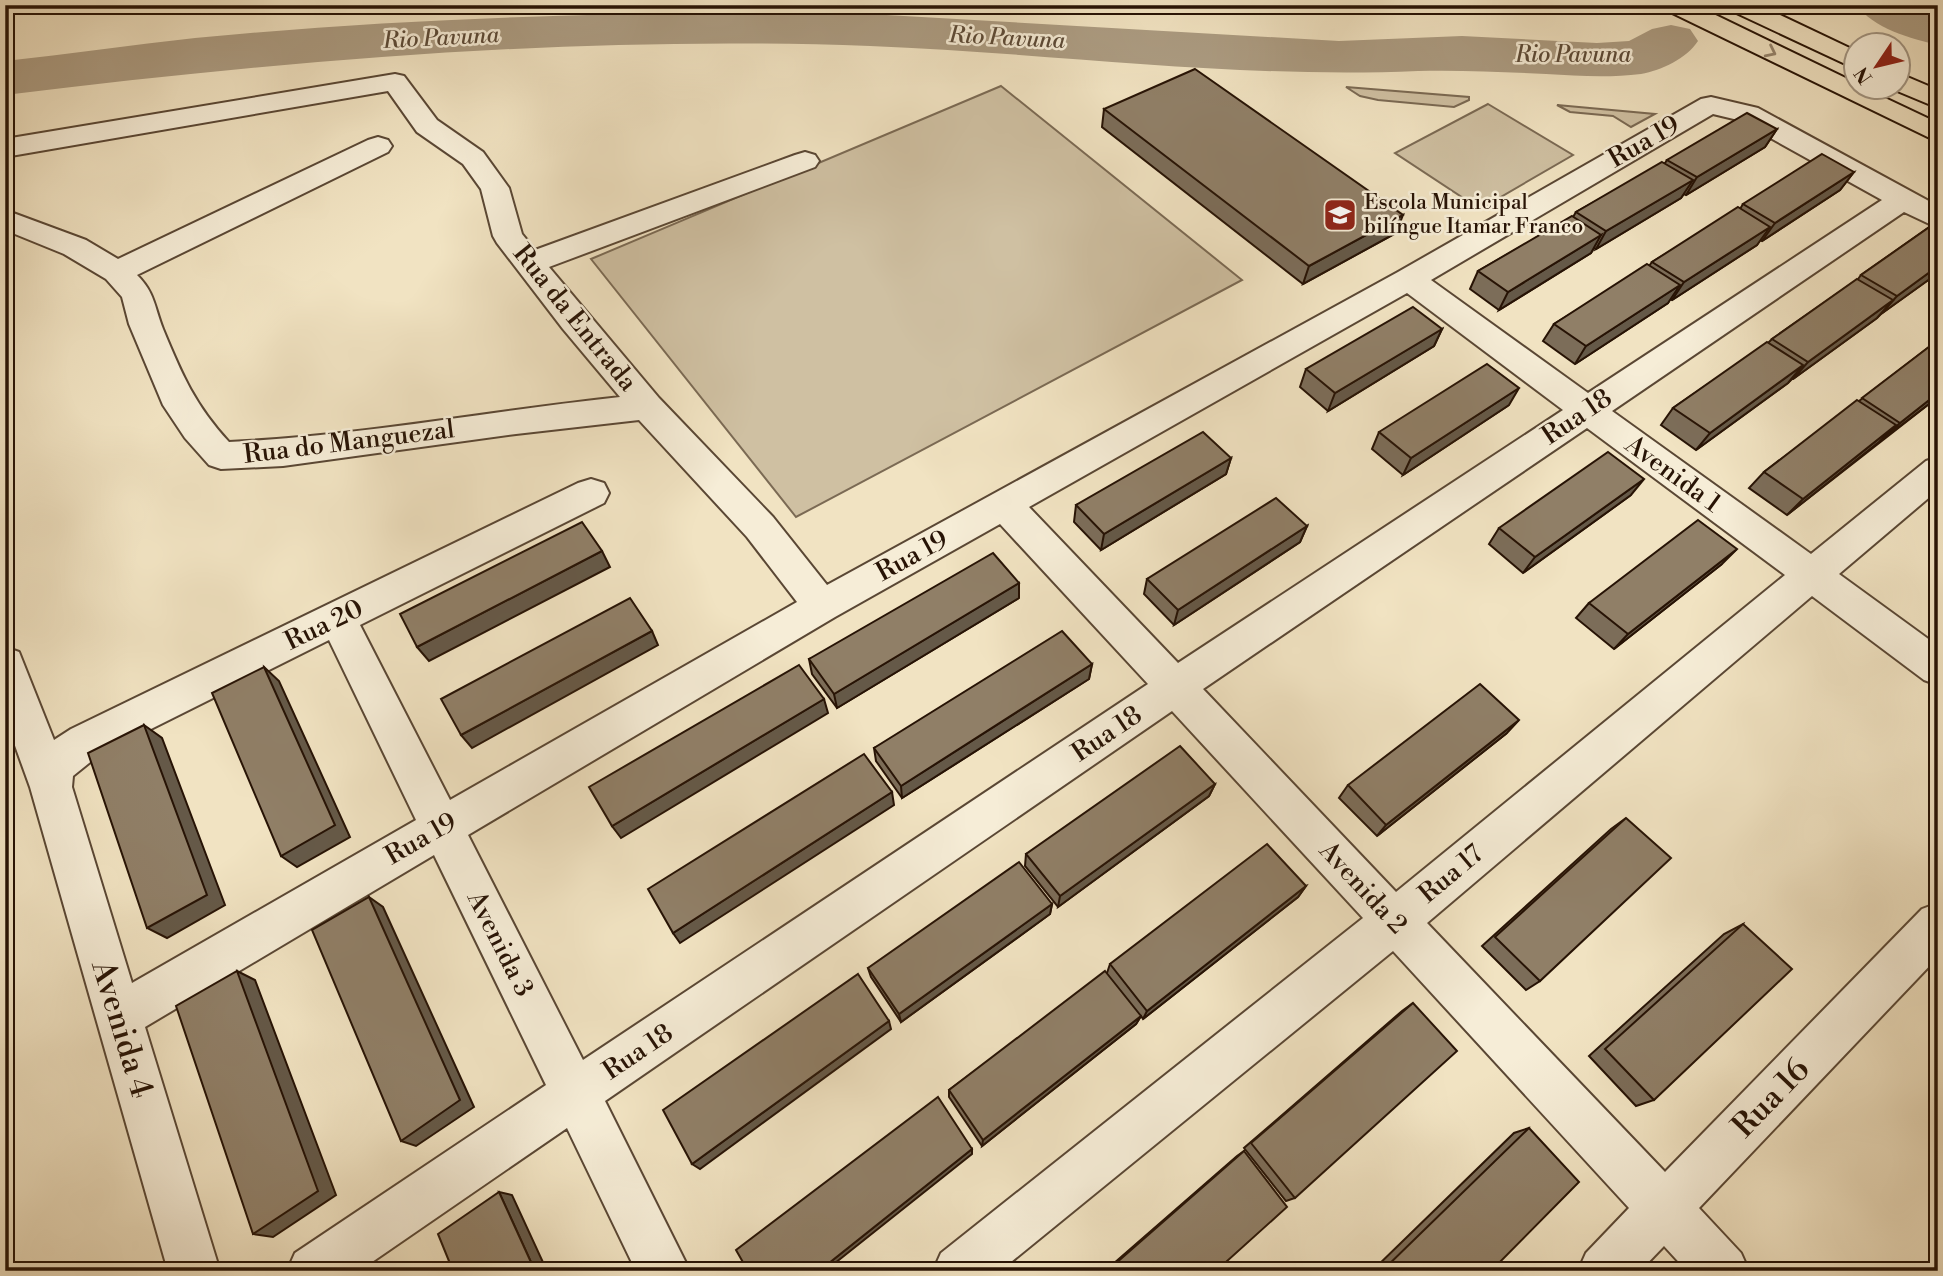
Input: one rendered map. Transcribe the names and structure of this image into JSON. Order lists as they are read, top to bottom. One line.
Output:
{"streets":{"street":["Rua 19","Rua da Entrada","Rua 18","Rua do Manguezal","Avenida 1","Rua 20","Rua 17","Avenida 2","Avenida 3","Avenida 4","Rua 16"]},"crossings":[["Rua 19","Rua da Entrada"],["Rua 19","Rua 18"],["Rua 19","Avenida 1"],["Rua 19","Avenida 2"],["Rua 19","Avenida 3"],["Rua 19","Avenida 4"],["Rua da Entrada","Rua do Manguezal"],["Rua 18","Avenida 1"],["Rua 18","Avenida 2"],["Rua 18","Avenida 3"],["Avenida 1","Rua 17"],["Rua 20","Avenida 3"],["Rua 20","Avenida 4"],["Rua 17","Avenida 2"],["Avenida 2","Rua 16"]],"water":["Rio Pavuna"],"places":{"school or university":["Escola Municipal bilíngue Itamar Franco"]},"north":"bottom left"}
